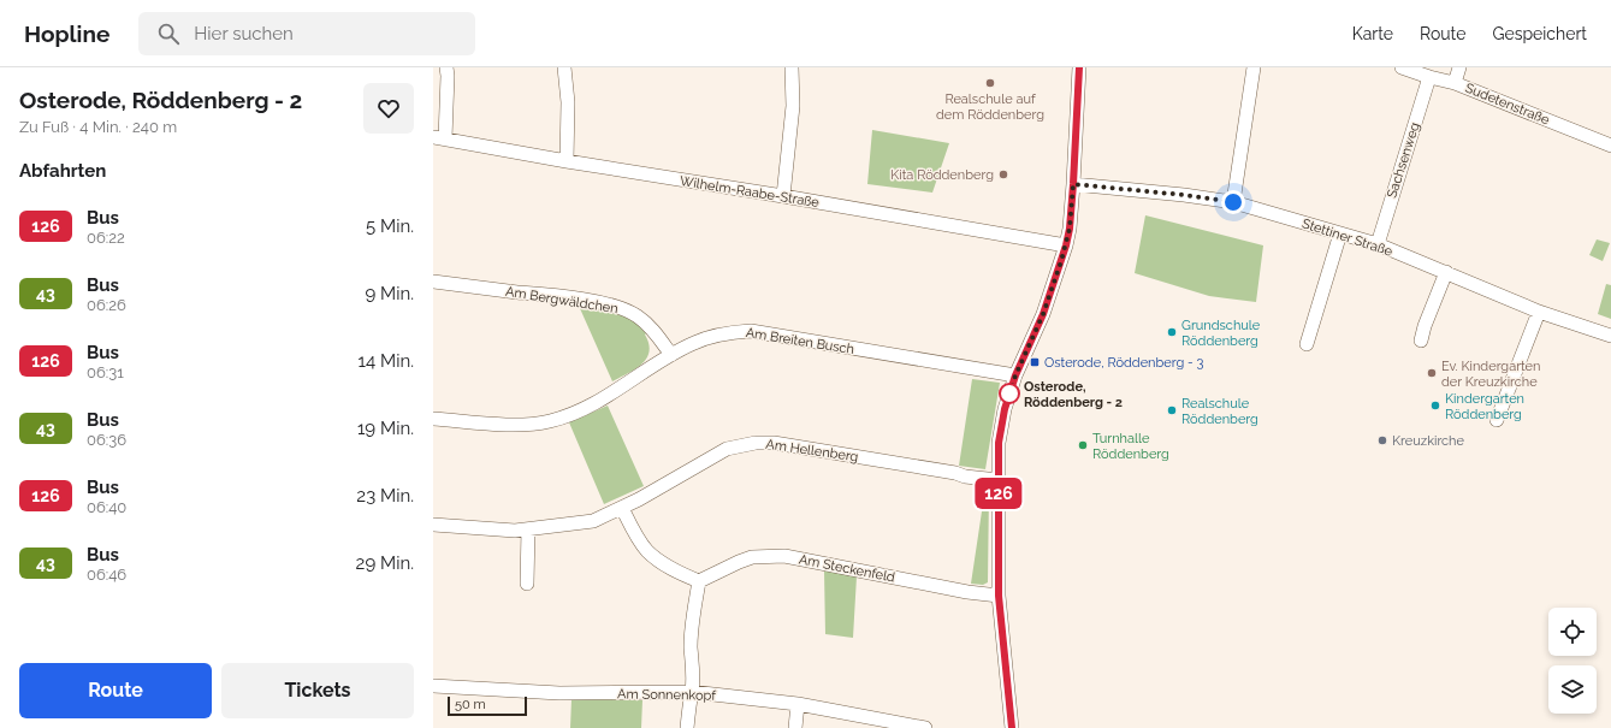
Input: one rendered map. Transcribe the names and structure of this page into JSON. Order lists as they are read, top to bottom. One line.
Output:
{"streets":{"street":["Sudetenstraße","Sachsenweg","Wilhelm-Raabe-Straße","Stettiner Straße","Am Bergwäldchen","Am Breiten Busch","Am Hellenberg","Am Steckenfeld","Am Sonnenkopf"]},"crossings":[["Sudetenstraße","Sachsenweg"],["Sachsenweg","Stettiner Straße"],["Am Bergwäldchen","Am Breiten Busch"]],"places":{"other":["Realschule auf dem Röddenberg","Kita Röddenberg","Grundschule Röddenberg","Ev. Kindergarten der Kreuzkirche","Osterode, Röddenberg - 2","Kindergarten Röddenberg","Realschule Röddenberg","Kreuzkirche","Turnhalle Röddenberg"],"transit":["Osterode, Röddenberg - 3"]},"lines":["bus line 126"],"scale_bar":"50 m","page":{"header":"Hopline","search":"Hier suchen","nav":["Karte","Route","Gespeichert"],"heading":[["Osterode, Röddenberg - 2","Zu Fuß · 4 Min. · 240 m"],"Abfahrten"],"on_map":"126","list":[{"mark":"126","name":"Bus","note":"06:22","value":"5 Min."},{"mark":"43","name":"Bus","note":"06:26","value":"9 Min."},{"mark":"126","name":"Bus","note":"06:31","value":"14 Min."},{"mark":"43","name":"Bus","note":"06:36","value":"19 Min."},{"mark":"126","name":"Bus","note":"06:40","value":"23 Min."},{"mark":"43","name":"Bus","note":"06:46","value":"29 Min."}],"buttons":["Route","Tickets"],"scale":"50 m"}}
